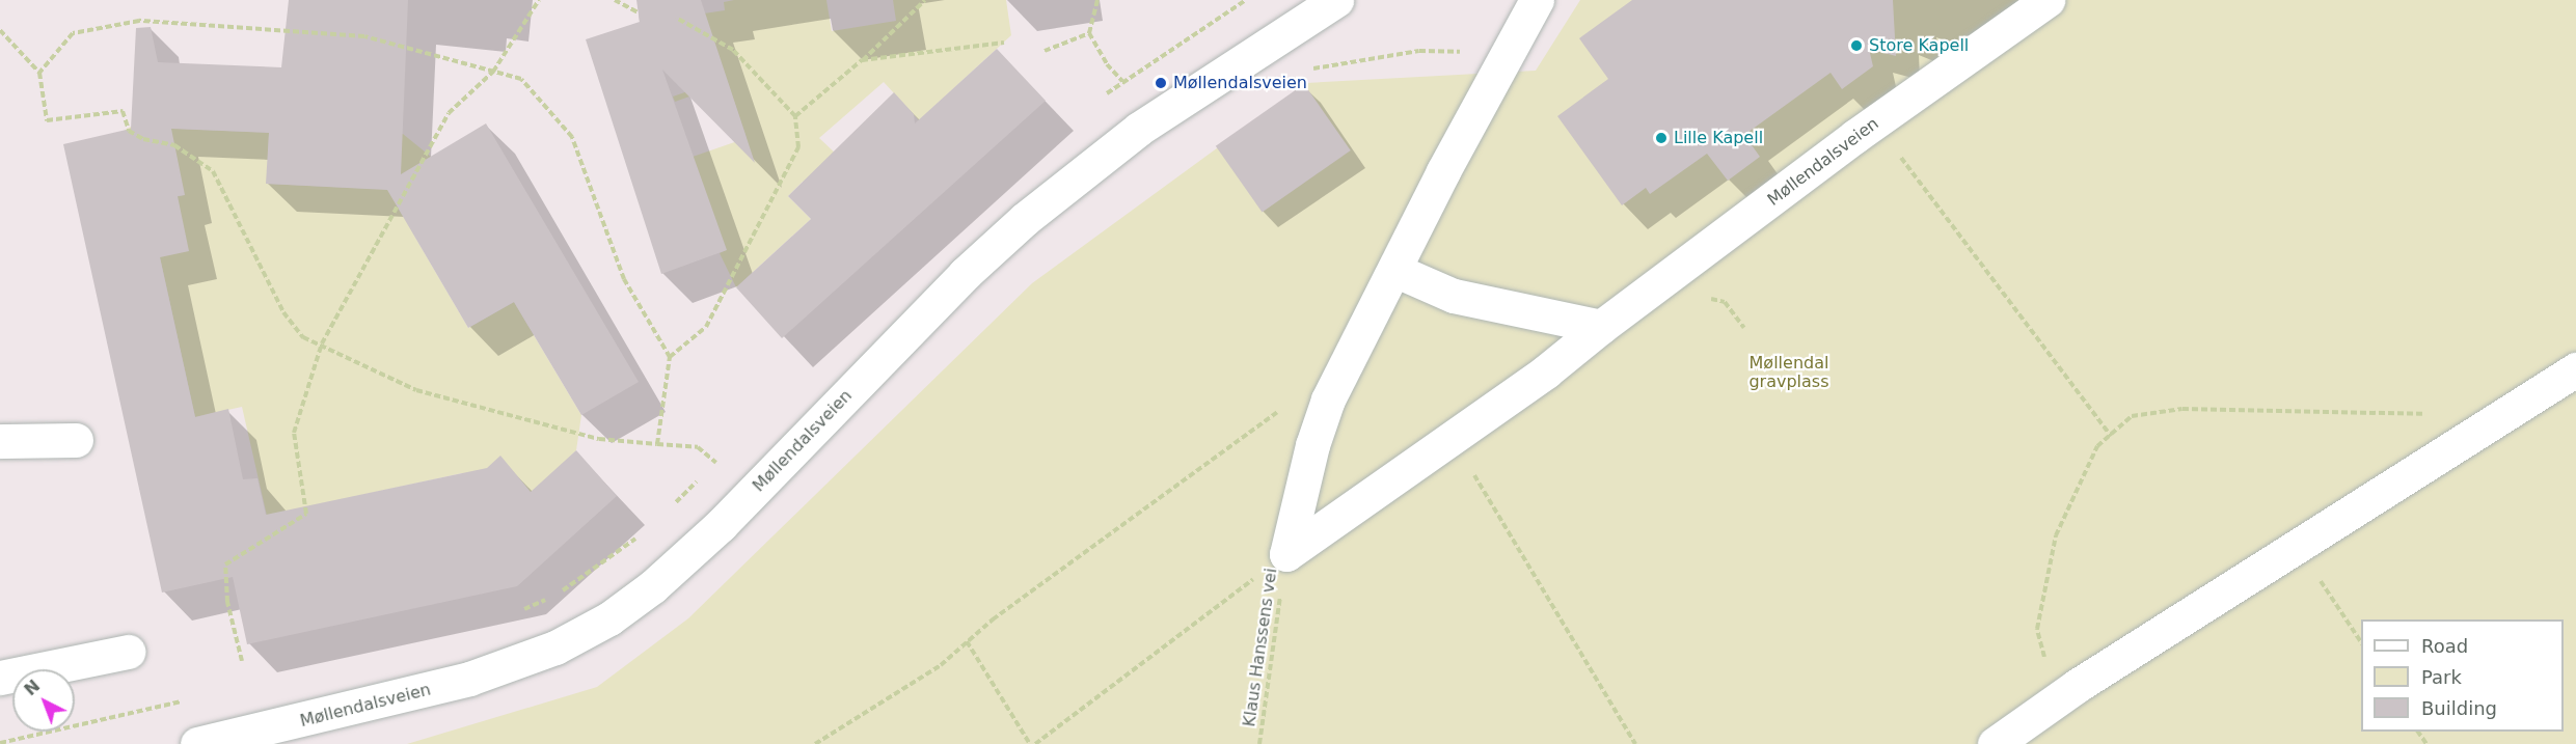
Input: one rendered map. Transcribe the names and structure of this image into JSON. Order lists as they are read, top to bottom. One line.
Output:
{"streets":{"street":["Møllendalsveien"],"path":["Klaus Hanssens vei"]},"crossings":[["Møllendalsveien","Klaus Hanssens vei"]],"parks":["Møllendal gravplass"],"places":["Store Kapell","Møllendalsveien","Lille Kapell"],"legend":["Road","Park","Building"],"north":"top left"}
